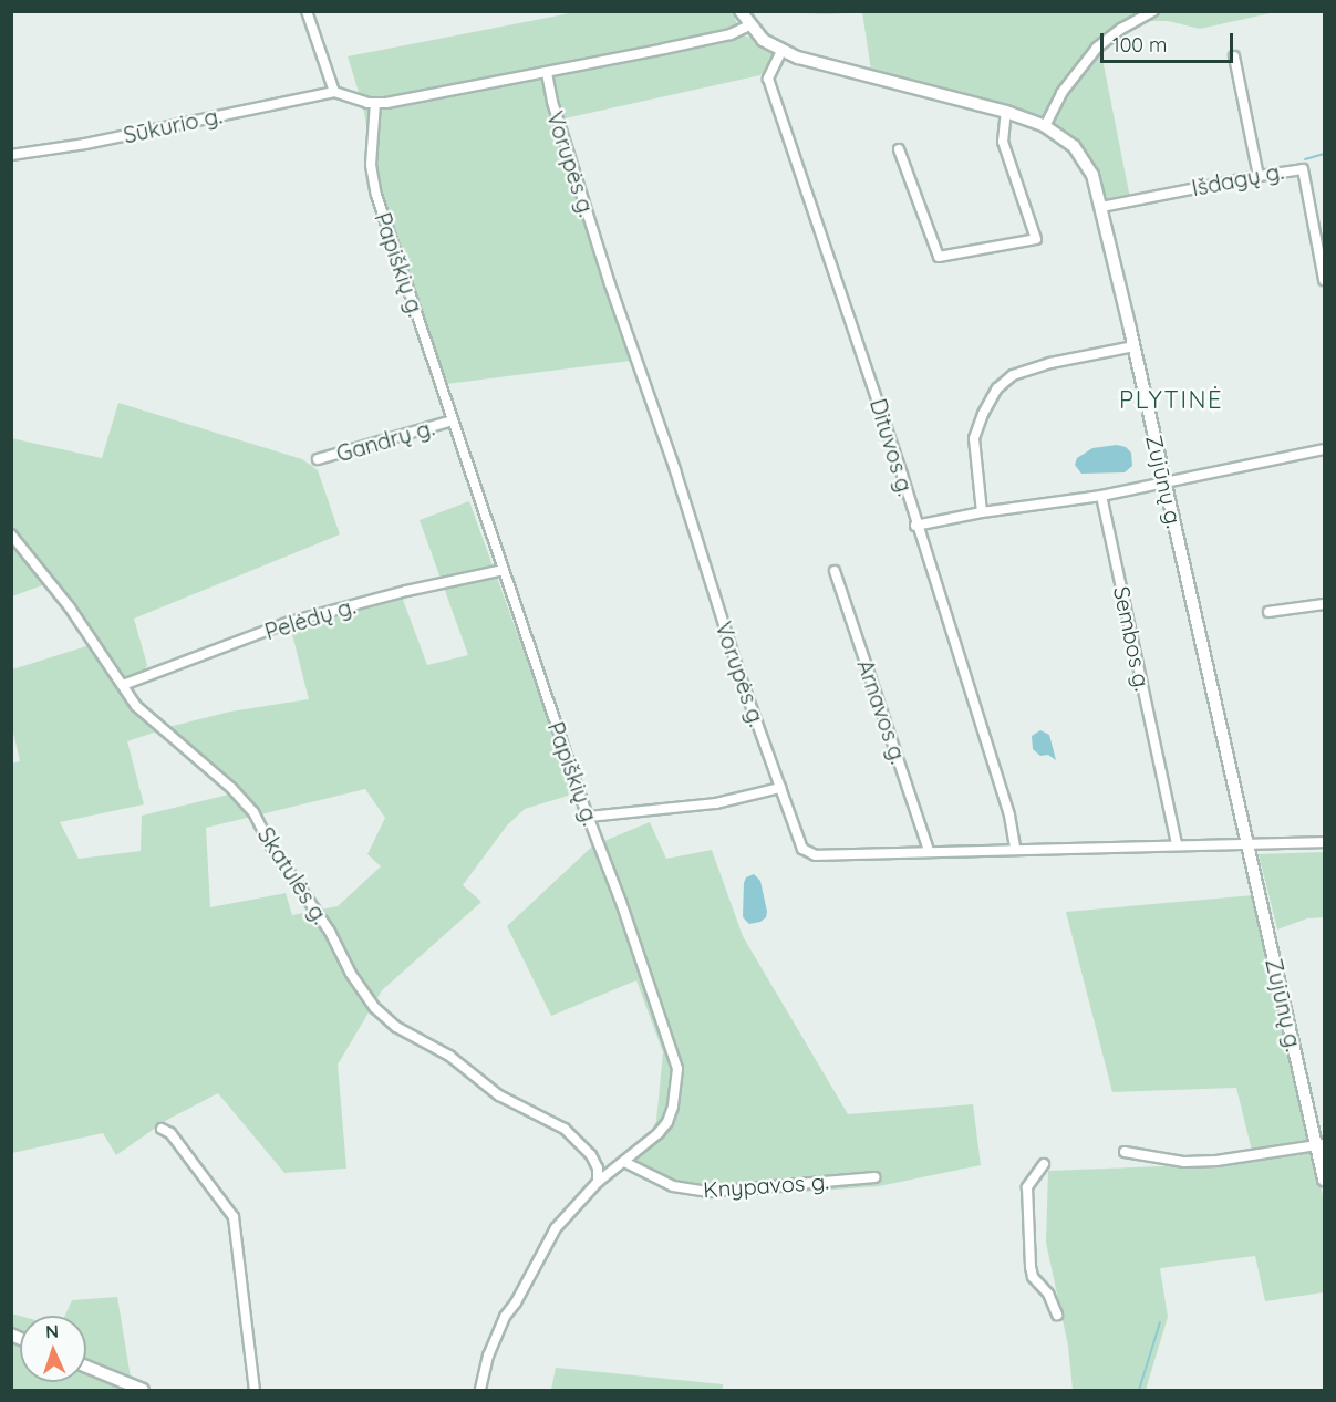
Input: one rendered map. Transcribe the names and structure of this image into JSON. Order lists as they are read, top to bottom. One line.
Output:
{"streets":{"main road":["Zujūnų g."],"street":["Sūkurio g.","Vorupės g.","Išdagų g.","Papiškių g.","Gandrų g.","Dituvos g.","Pelėdų g.","Sembos g.","Arnavos g.","Skatulės g.","Knypavos g."]},"crossings":[["Vorupės g.","Dituvos g."],["Vorupės g.","Zujūnų g."],["Vorupės g.","Sembos g."],["Vorupės g.","Arnavos g."],["Išdagų g.","Zujūnų g."],["Papiškių g.","Gandrų g."],["Papiškių g.","Pelėdų g."],["Papiškių g.","Skatulės g."],["Papiškių g.","Knypavos g."],["Dituvos g.","Zujūnų g."],["Pelėdų g.","Skatulės g."]],"districts":["PLYTINĖ"],"scale_bar":"100 m","north":"top"}
